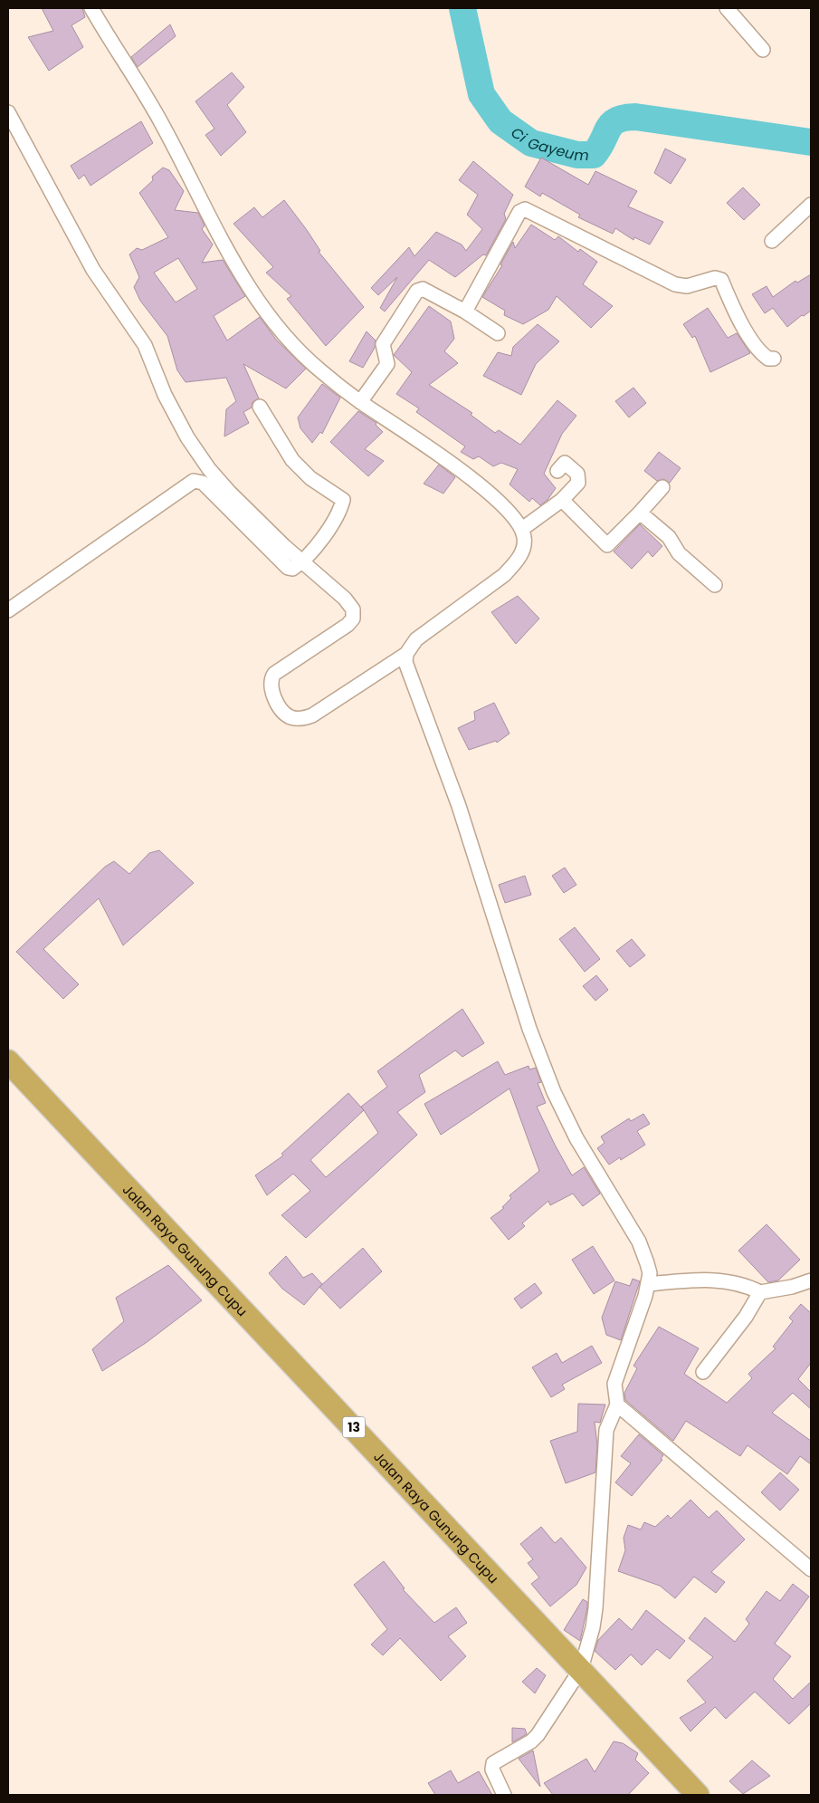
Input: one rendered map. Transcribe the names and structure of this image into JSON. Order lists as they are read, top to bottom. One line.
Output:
{"streets":{"highway":["Jalan Raya Gunung Cupu","13"]},"water":["Ci Gayeum"]}
